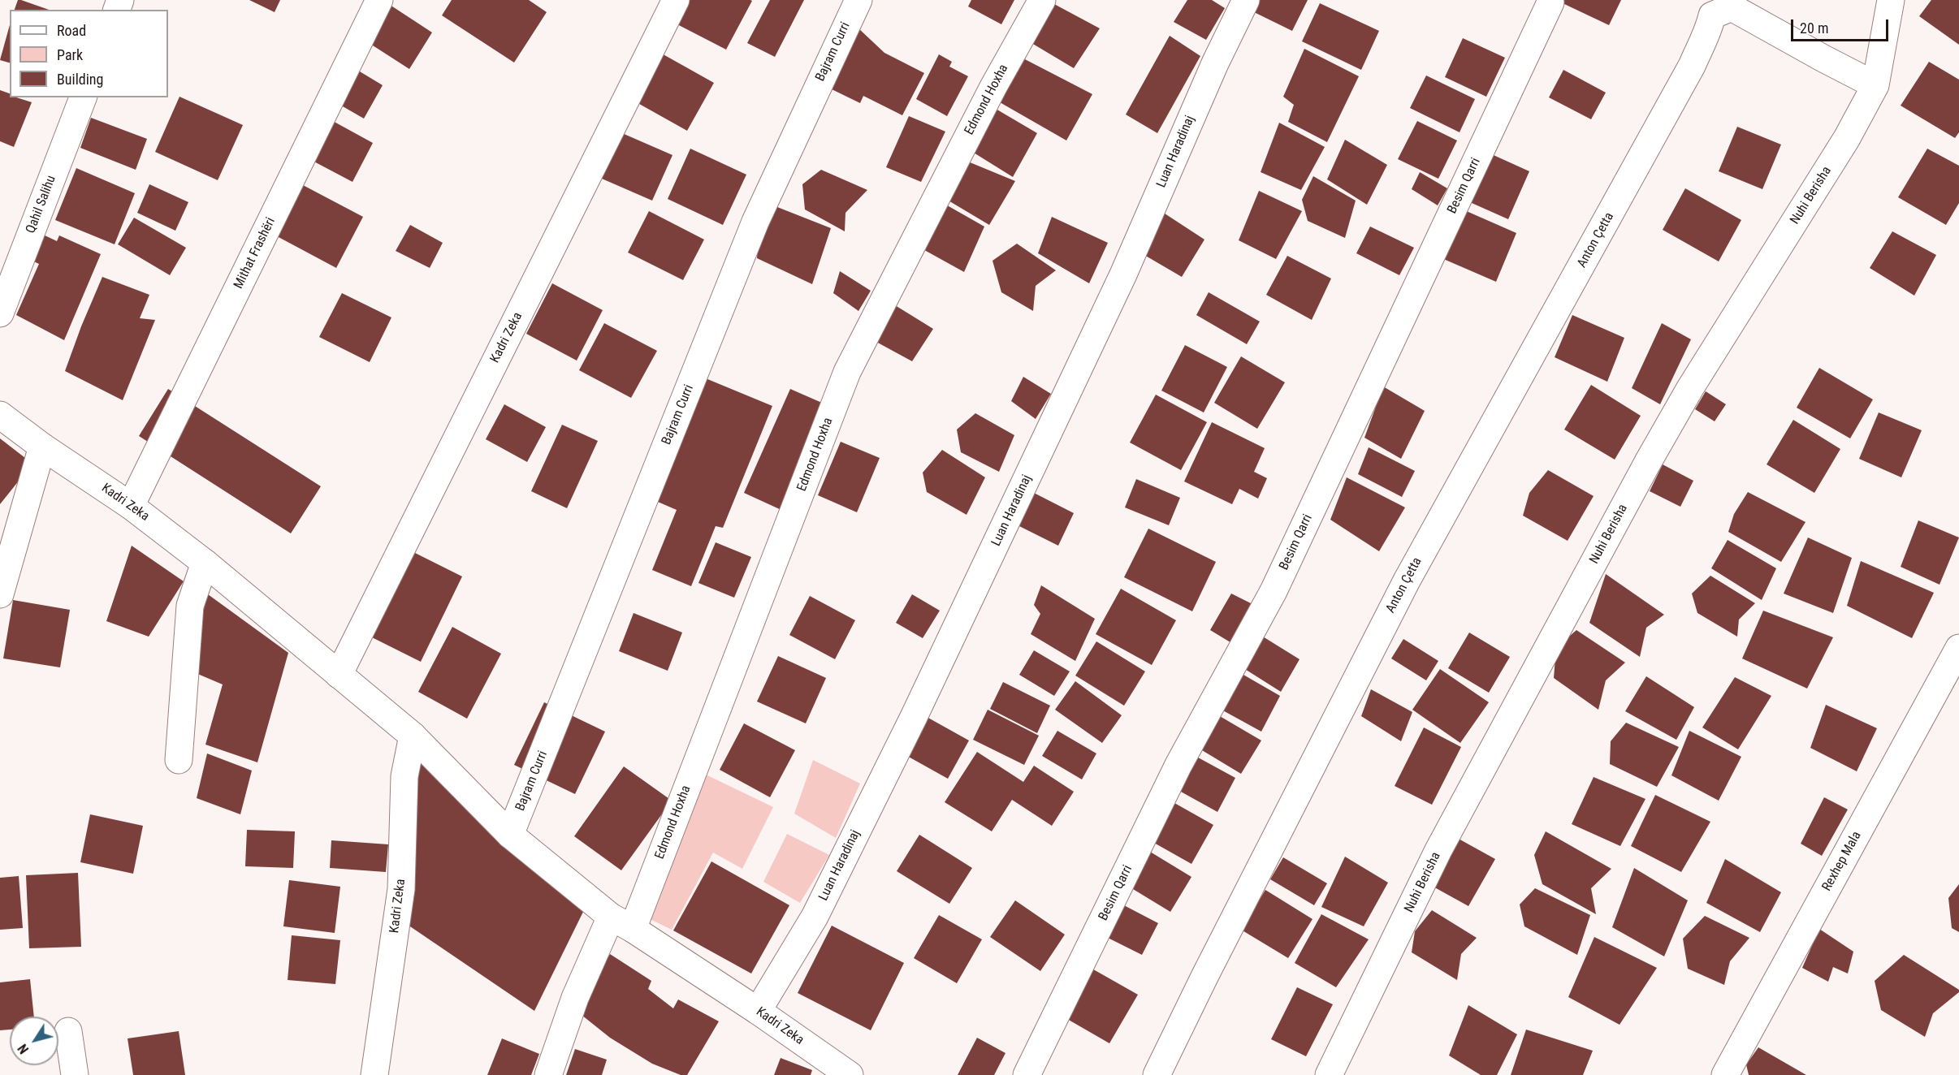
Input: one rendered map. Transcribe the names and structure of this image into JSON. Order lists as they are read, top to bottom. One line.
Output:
{"streets":{"street":["Bajram Curri","Edmond Hoxha","Luan Haradinaj","Besim Qarri","Nuhi Berisha","Qahil Salihu","Anton Çetta","Mithat Frashëri","Kadri Zeka","Rexhep Mala"]},"crossings":[["Bajram Curri","Kadri Zeka"],["Edmond Hoxha","Kadri Zeka"],["Luan Haradinaj","Kadri Zeka"],["Nuhi Berisha","Anton Çetta"],["Mithat Frashëri","Kadri Zeka"]],"legend":["Road","Park","Building"],"scale_bar":"20 m","north":"bottom left"}
